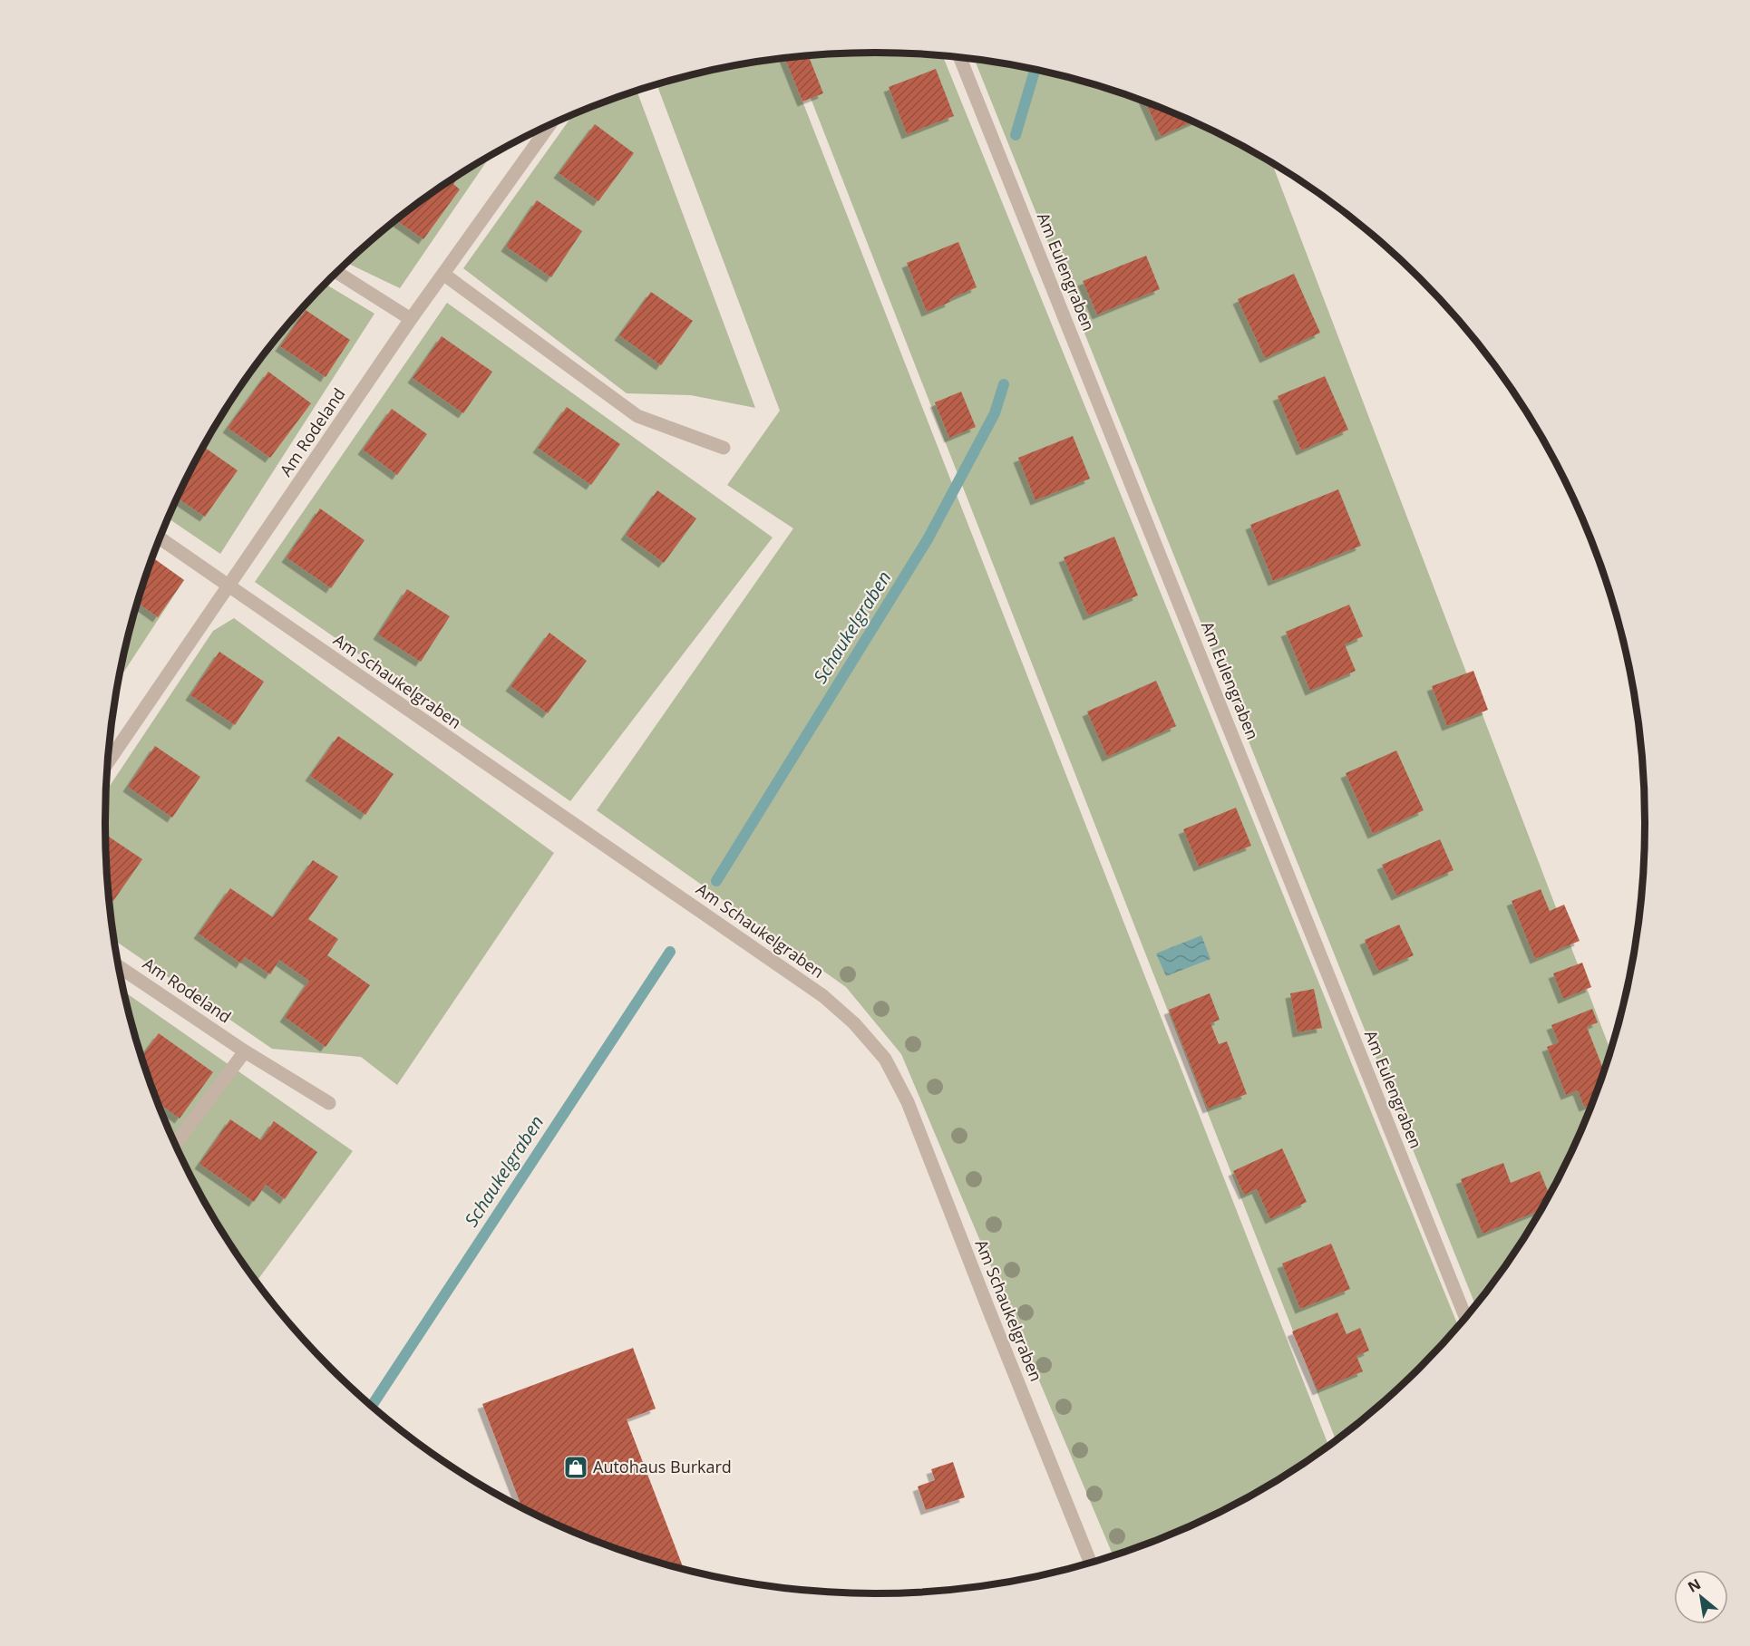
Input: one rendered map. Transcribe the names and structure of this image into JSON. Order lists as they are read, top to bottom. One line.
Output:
{"streets":{"street":["Am Eulengraben","Am Rodeland","Am Schaukelgraben"]},"crossings":[["Am Rodeland","Am Schaukelgraben"]],"water":["Schaukelgraben"],"places":{"shop":["Autohaus Burkard"]},"north":"top left"}
